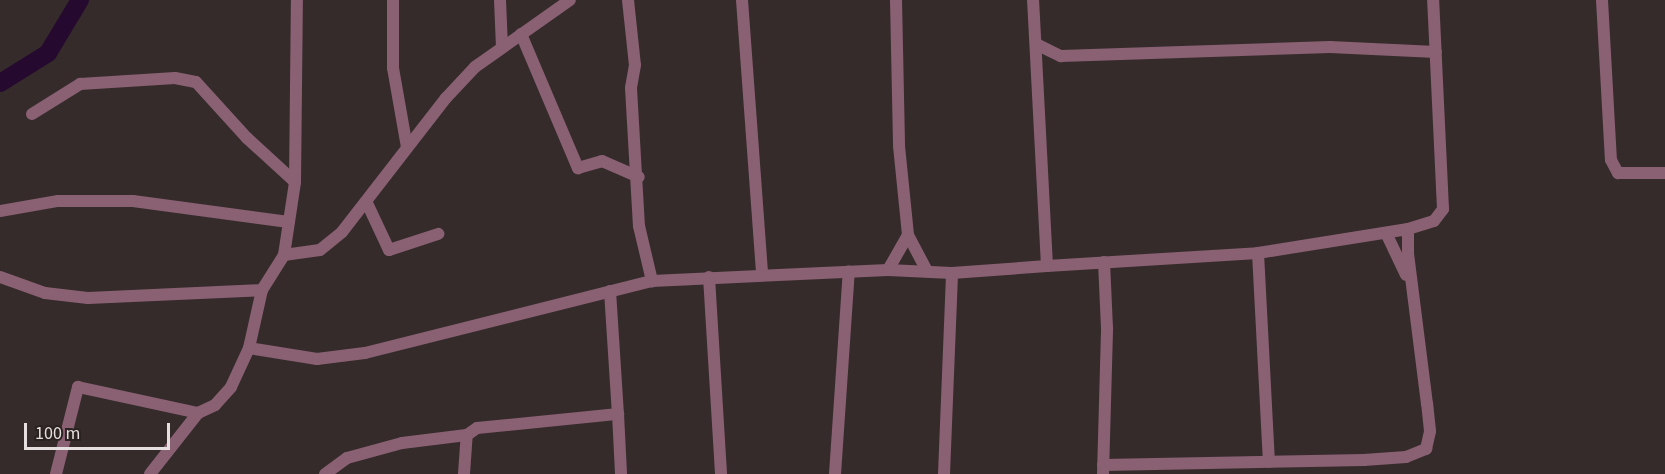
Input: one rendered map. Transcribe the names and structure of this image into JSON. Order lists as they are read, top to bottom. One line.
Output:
{"scale_bar":"100 m"}
